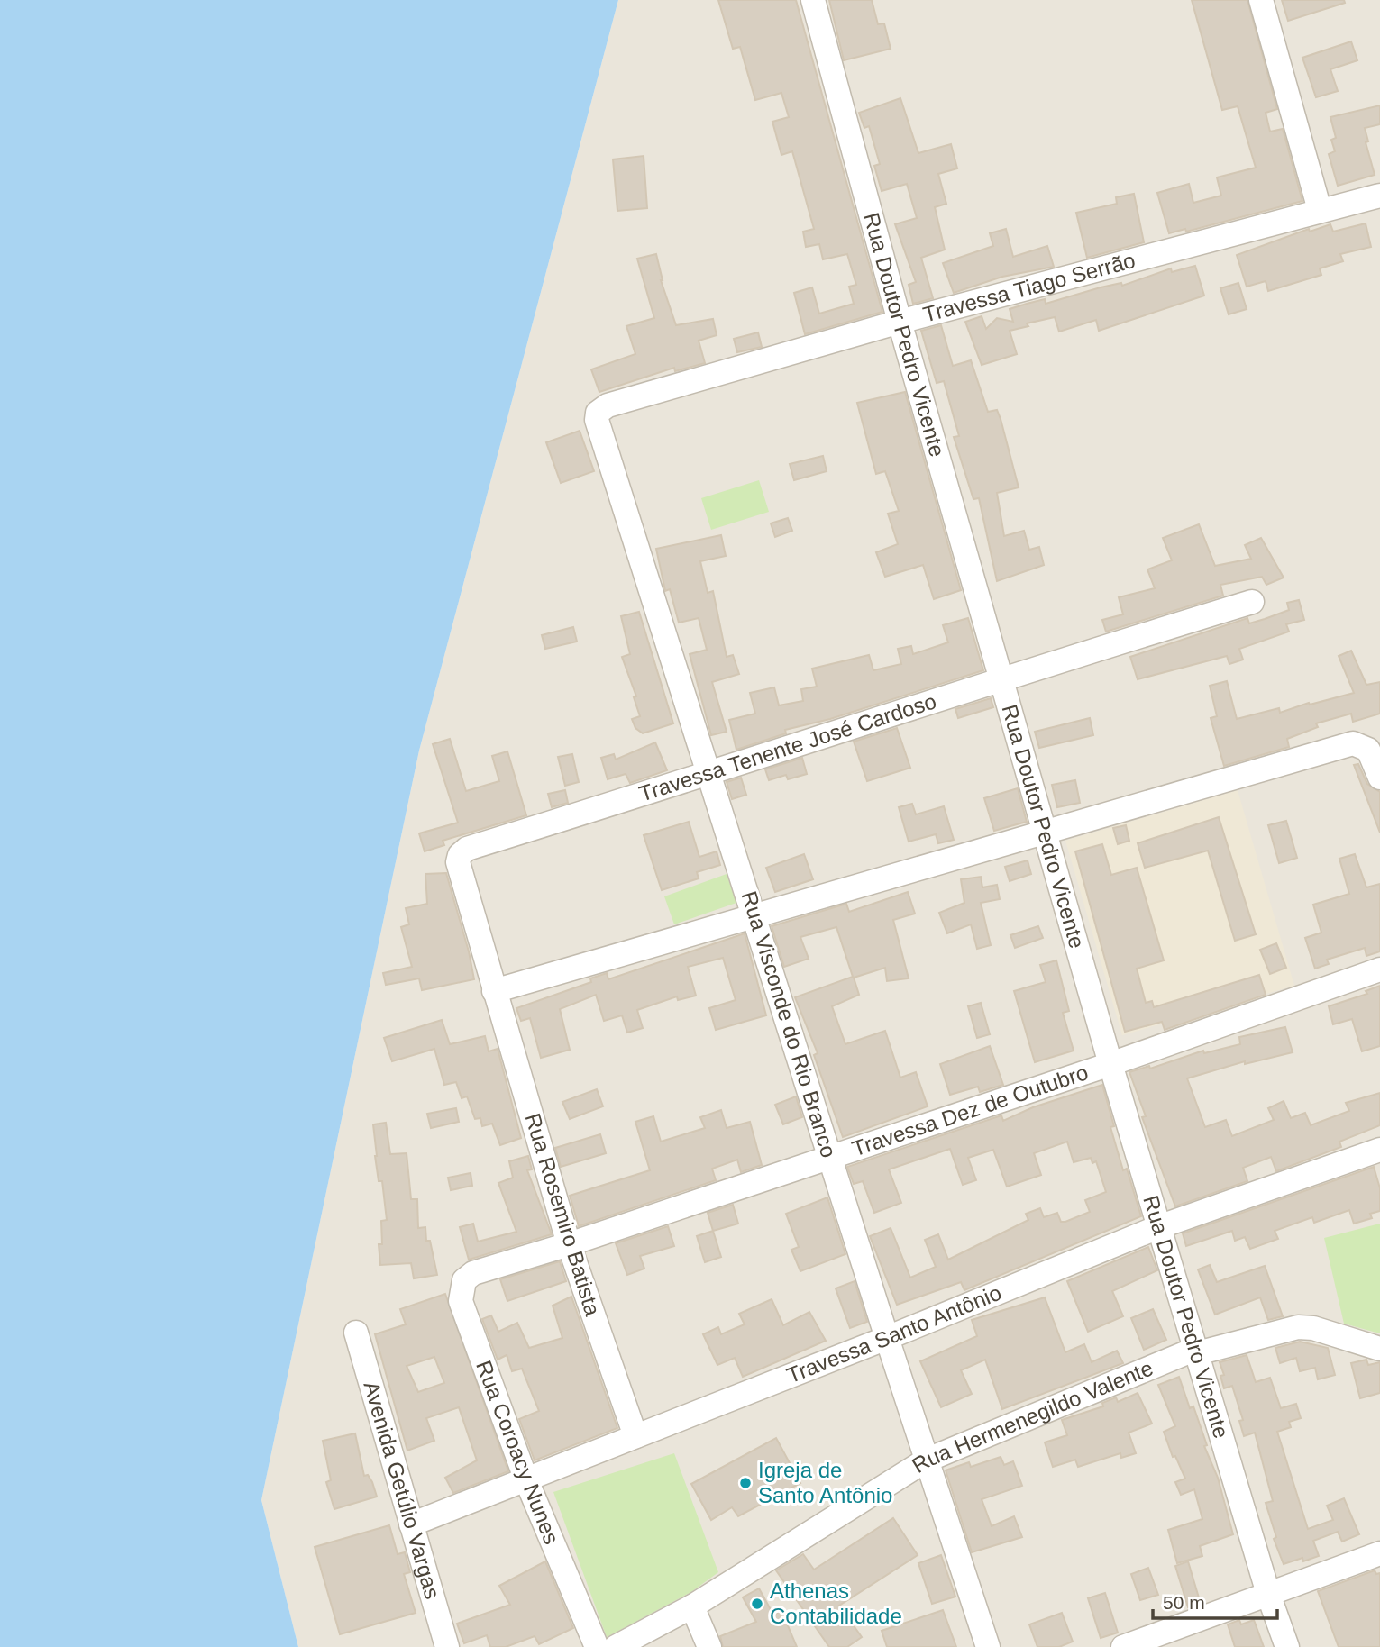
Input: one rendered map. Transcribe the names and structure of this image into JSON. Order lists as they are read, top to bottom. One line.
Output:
{"streets":{"street":["Travessa Tiago Serrão","Rua Doutor Pedro Vicente","Travessa Tenente José Cardoso","Rua Visconde do Rio Branco","Travessa Dez de Outubro","Rua Rosemiro Batista","Travessa Santo Antônio","Rua Hermenegildo Valente","Rua Coroacy Nunes","Avenida Getúlio Vargas"]},"crossings":[["Travessa Tiago Serrão","Rua Doutor Pedro Vicente"],["Travessa Tiago Serrão","Rua Visconde do Rio Branco"],["Rua Doutor Pedro Vicente","Travessa Tenente José Cardoso"],["Rua Doutor Pedro Vicente","Travessa Dez de Outubro"],["Rua Doutor Pedro Vicente","Travessa Santo Antônio"],["Rua Doutor Pedro Vicente","Rua Hermenegildo Valente"],["Travessa Tenente José Cardoso","Rua Visconde do Rio Branco"],["Travessa Tenente José Cardoso","Rua Rosemiro Batista"],["Rua Visconde do Rio Branco","Travessa Dez de Outubro"],["Rua Visconde do Rio Branco","Travessa Santo Antônio"],["Rua Visconde do Rio Branco","Rua Hermenegildo Valente"],["Travessa Dez de Outubro","Rua Rosemiro Batista"],["Travessa Dez de Outubro","Rua Coroacy Nunes"],["Rua Rosemiro Batista","Travessa Santo Antônio"],["Travessa Santo Antônio","Rua Coroacy Nunes"],["Travessa Santo Antônio","Avenida Getúlio Vargas"]],"places":["Igreja de Santo Antônio","Athenas Contabilidade"],"scale_bar":"50 m"}
